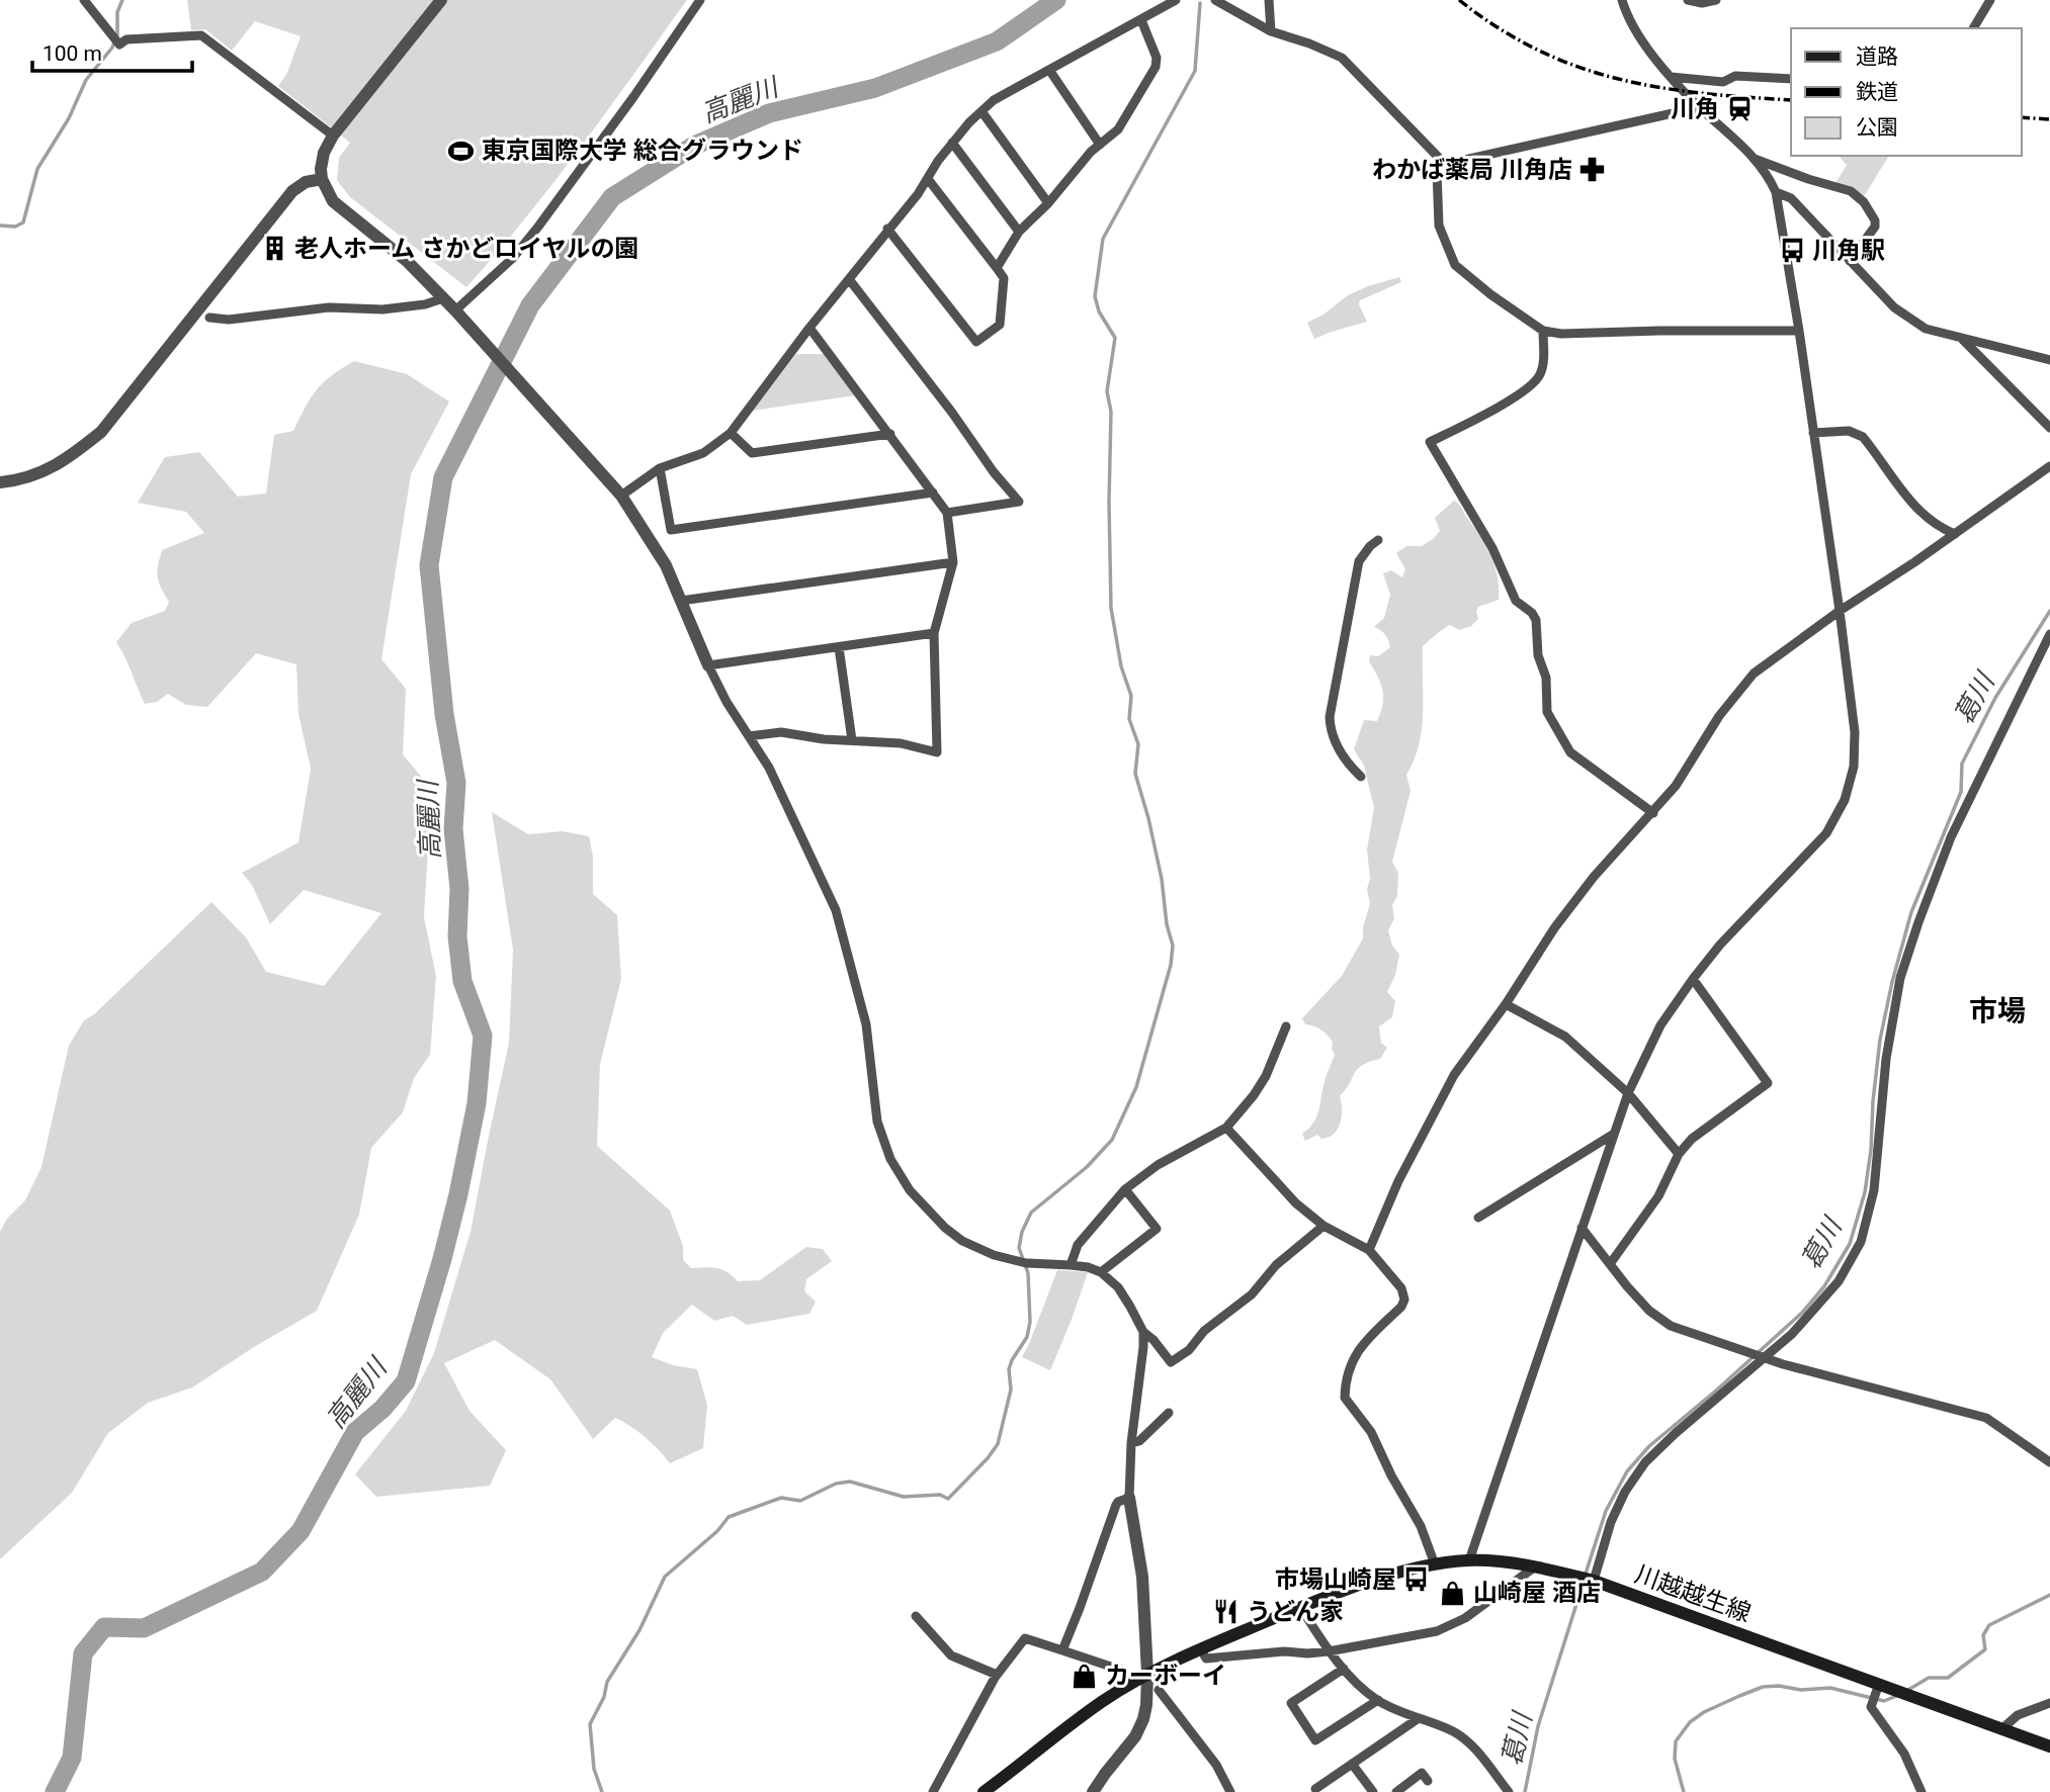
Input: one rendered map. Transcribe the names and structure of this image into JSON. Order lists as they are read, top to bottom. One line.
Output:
{"streets":{"main road":["川越越生線"]},"districts":["市場"],"water":["高麗川","葛川"],"places":{"station":["川角"],"sports":["東京国際大学 総合グラウンド"],"pharmacy":["わかば薬局 川角店"],"building":["老人ホーム さかどロイヤルの園"],"bus stop":["川角駅","市場山崎屋"],"shop":["山崎屋 酒店","カーボーイ"],"restaurant":["うどん家"]},"legend":["道路","鉄道","公園"],"scale_bar":"100 m"}
